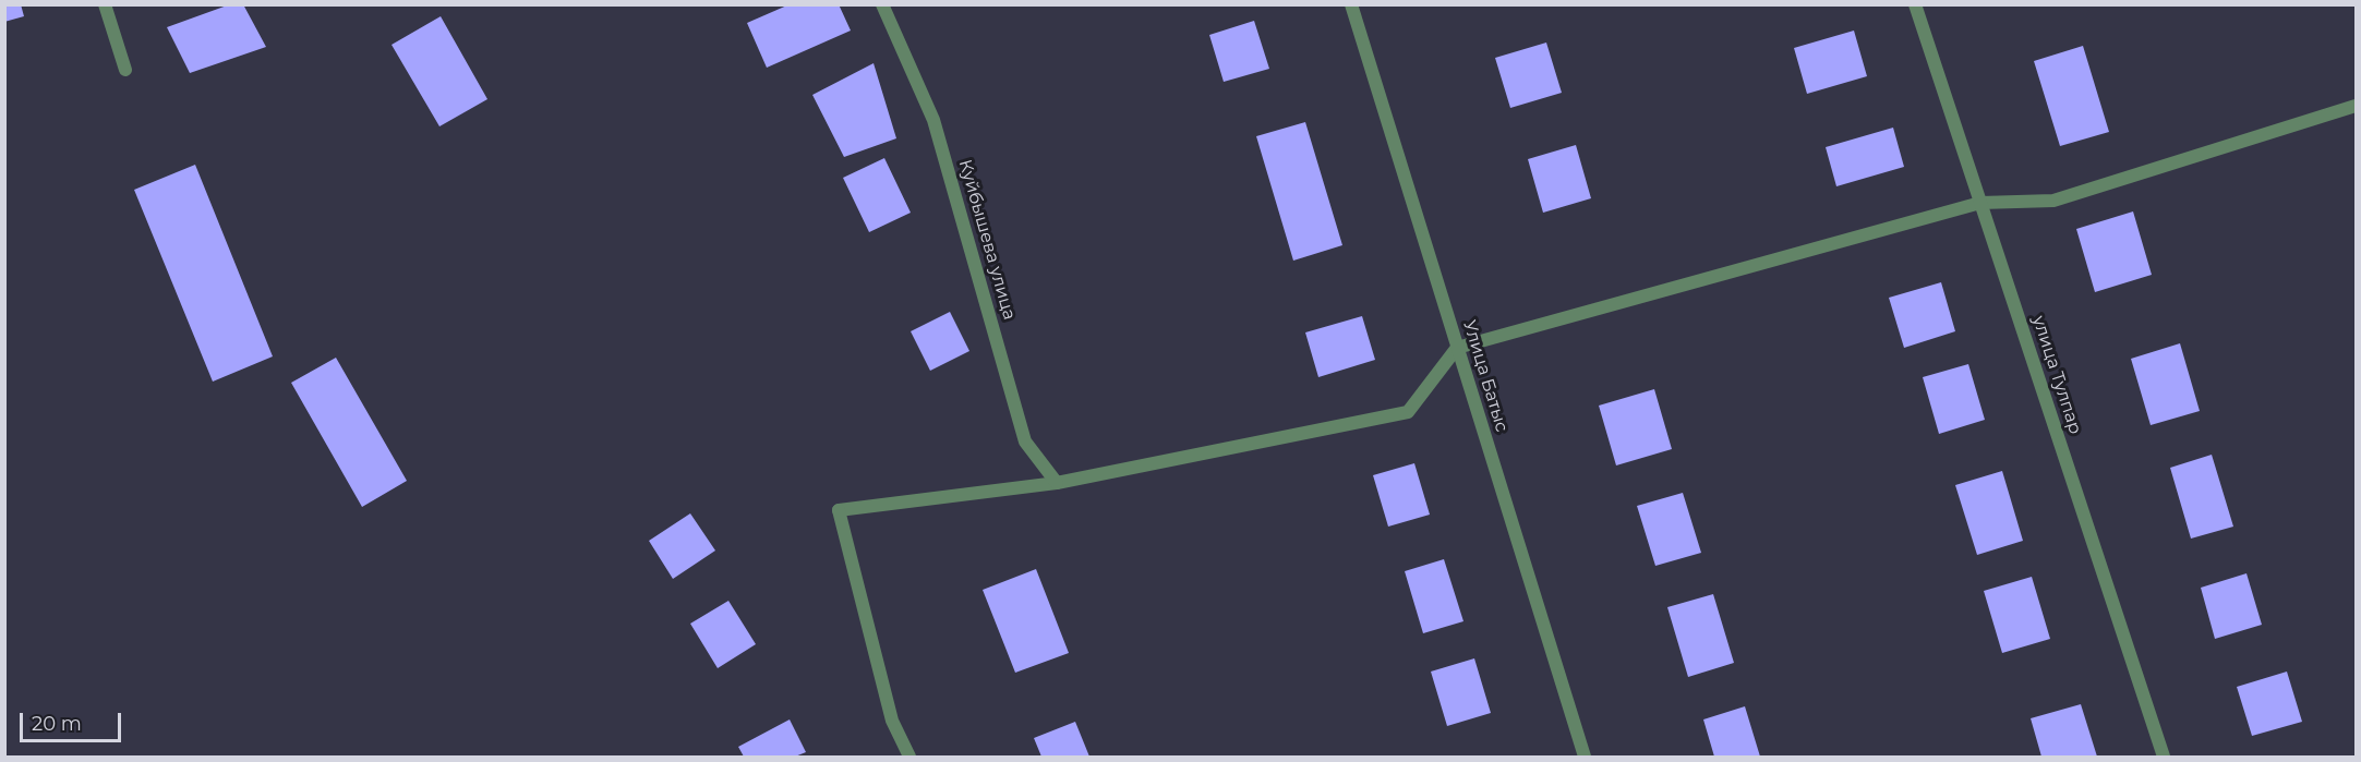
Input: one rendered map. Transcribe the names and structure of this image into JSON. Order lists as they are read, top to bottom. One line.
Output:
{"streets":{"street":["Куйбышева улица","улица Тулпар","Улица Батыс"]},"scale_bar":"20 m"}
